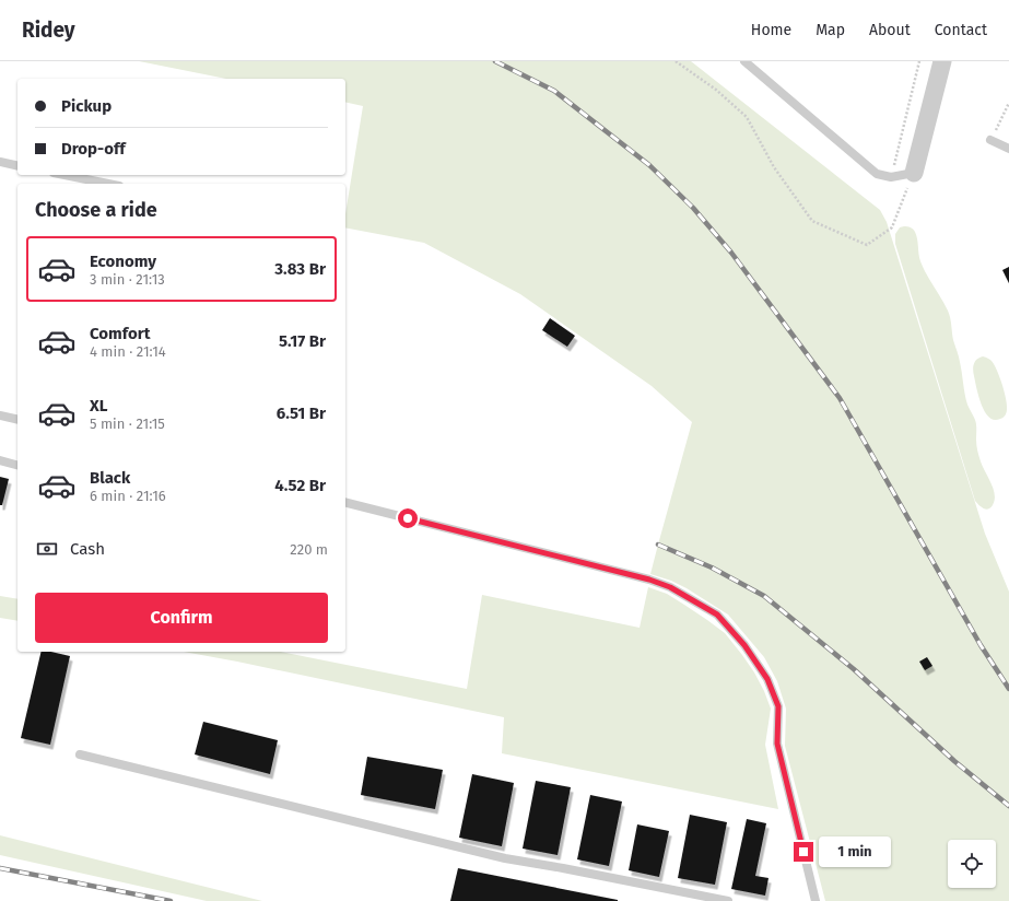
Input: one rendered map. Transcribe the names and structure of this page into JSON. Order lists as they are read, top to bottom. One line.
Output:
{"page":{"header":"Ridey","nav":["Home","Map","About","Contact"],"banner":["Pickup","Drop-off"],"heading":"Choose a ride","list":[{"name":"Economy","note":"3 min · 21:13","value":"3.83 Br"},{"name":"Comfort","note":"4 min · 21:14","value":"5.17 Br"},{"name":"XL","note":"5 min · 21:15","value":"6.51 Br"},{"name":"Black","note":"6 min · 21:16","value":"4.52 Br"}],"pay":["Cash","220 m"],"buttons":"Confirm","bubble":"1 min"}}
